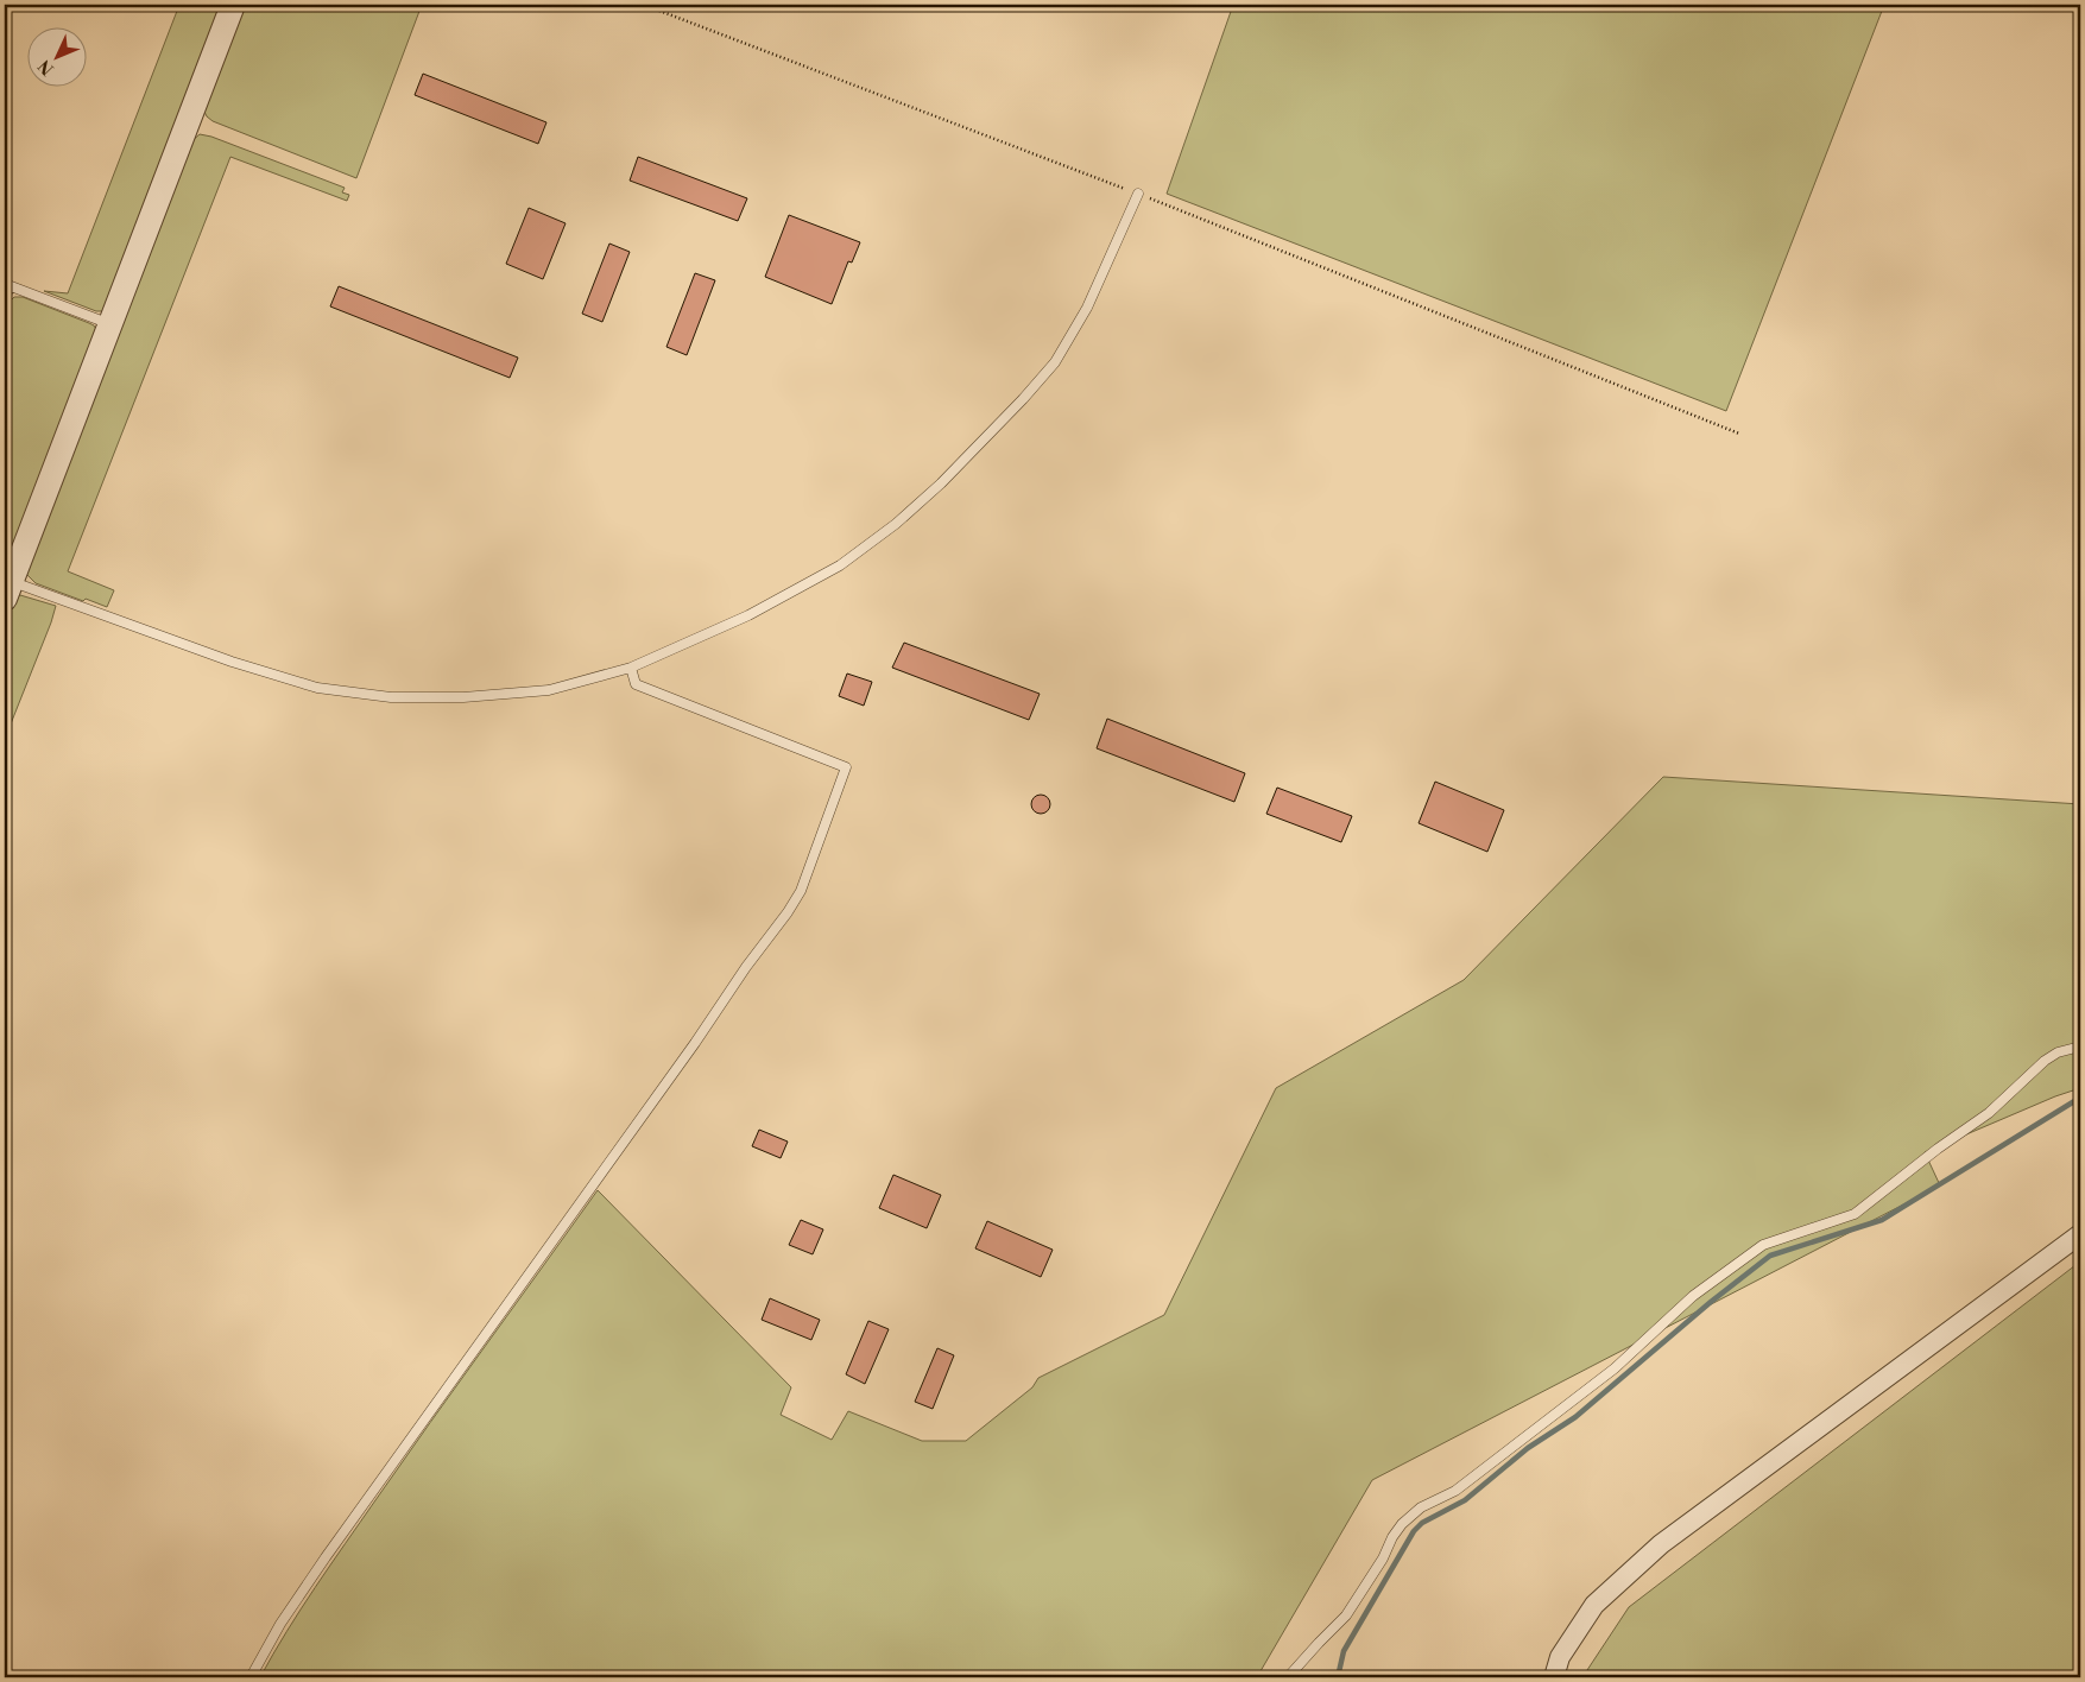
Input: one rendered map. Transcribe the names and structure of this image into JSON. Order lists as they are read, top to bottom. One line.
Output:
{"north":"bottom left"}
